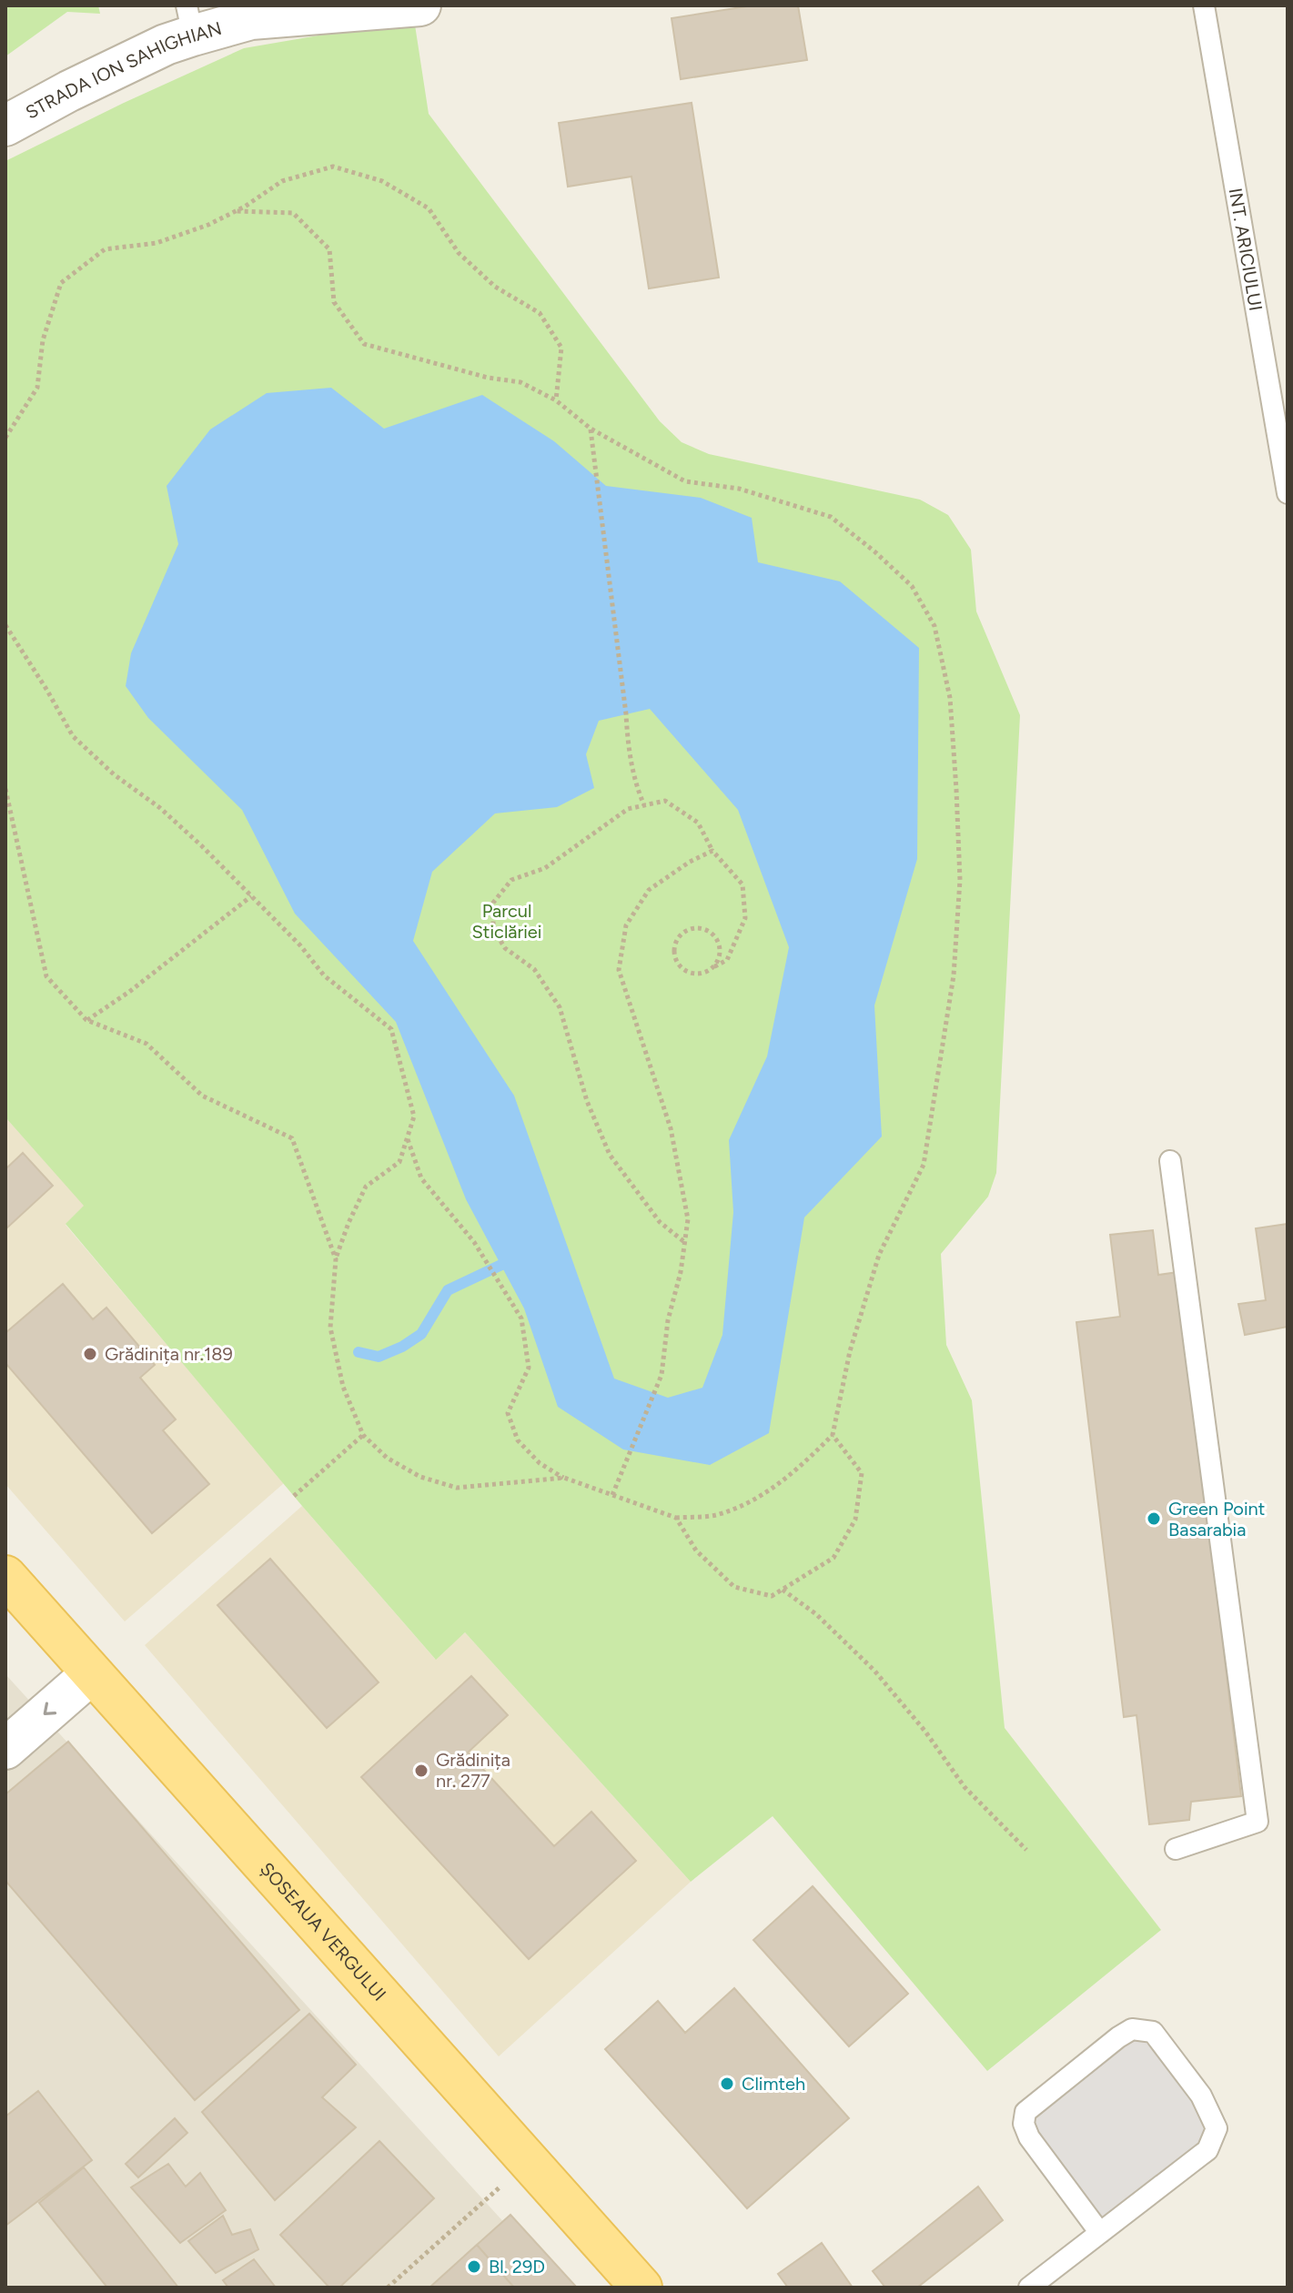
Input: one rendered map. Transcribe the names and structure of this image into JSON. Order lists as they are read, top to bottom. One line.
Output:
{"streets":{"main road":["ȘOSEAUA VERGULUI"],"street":["STRADA ION SAHIGHIAN"],"lane":["INT. ARICIULUI"]},"parks":["Parcul Sticlăriei"],"places":["Grădinița nr.189","Green Point Basarabia","Grădinița nr. 277","Climteh","Bl. 29D"]}
